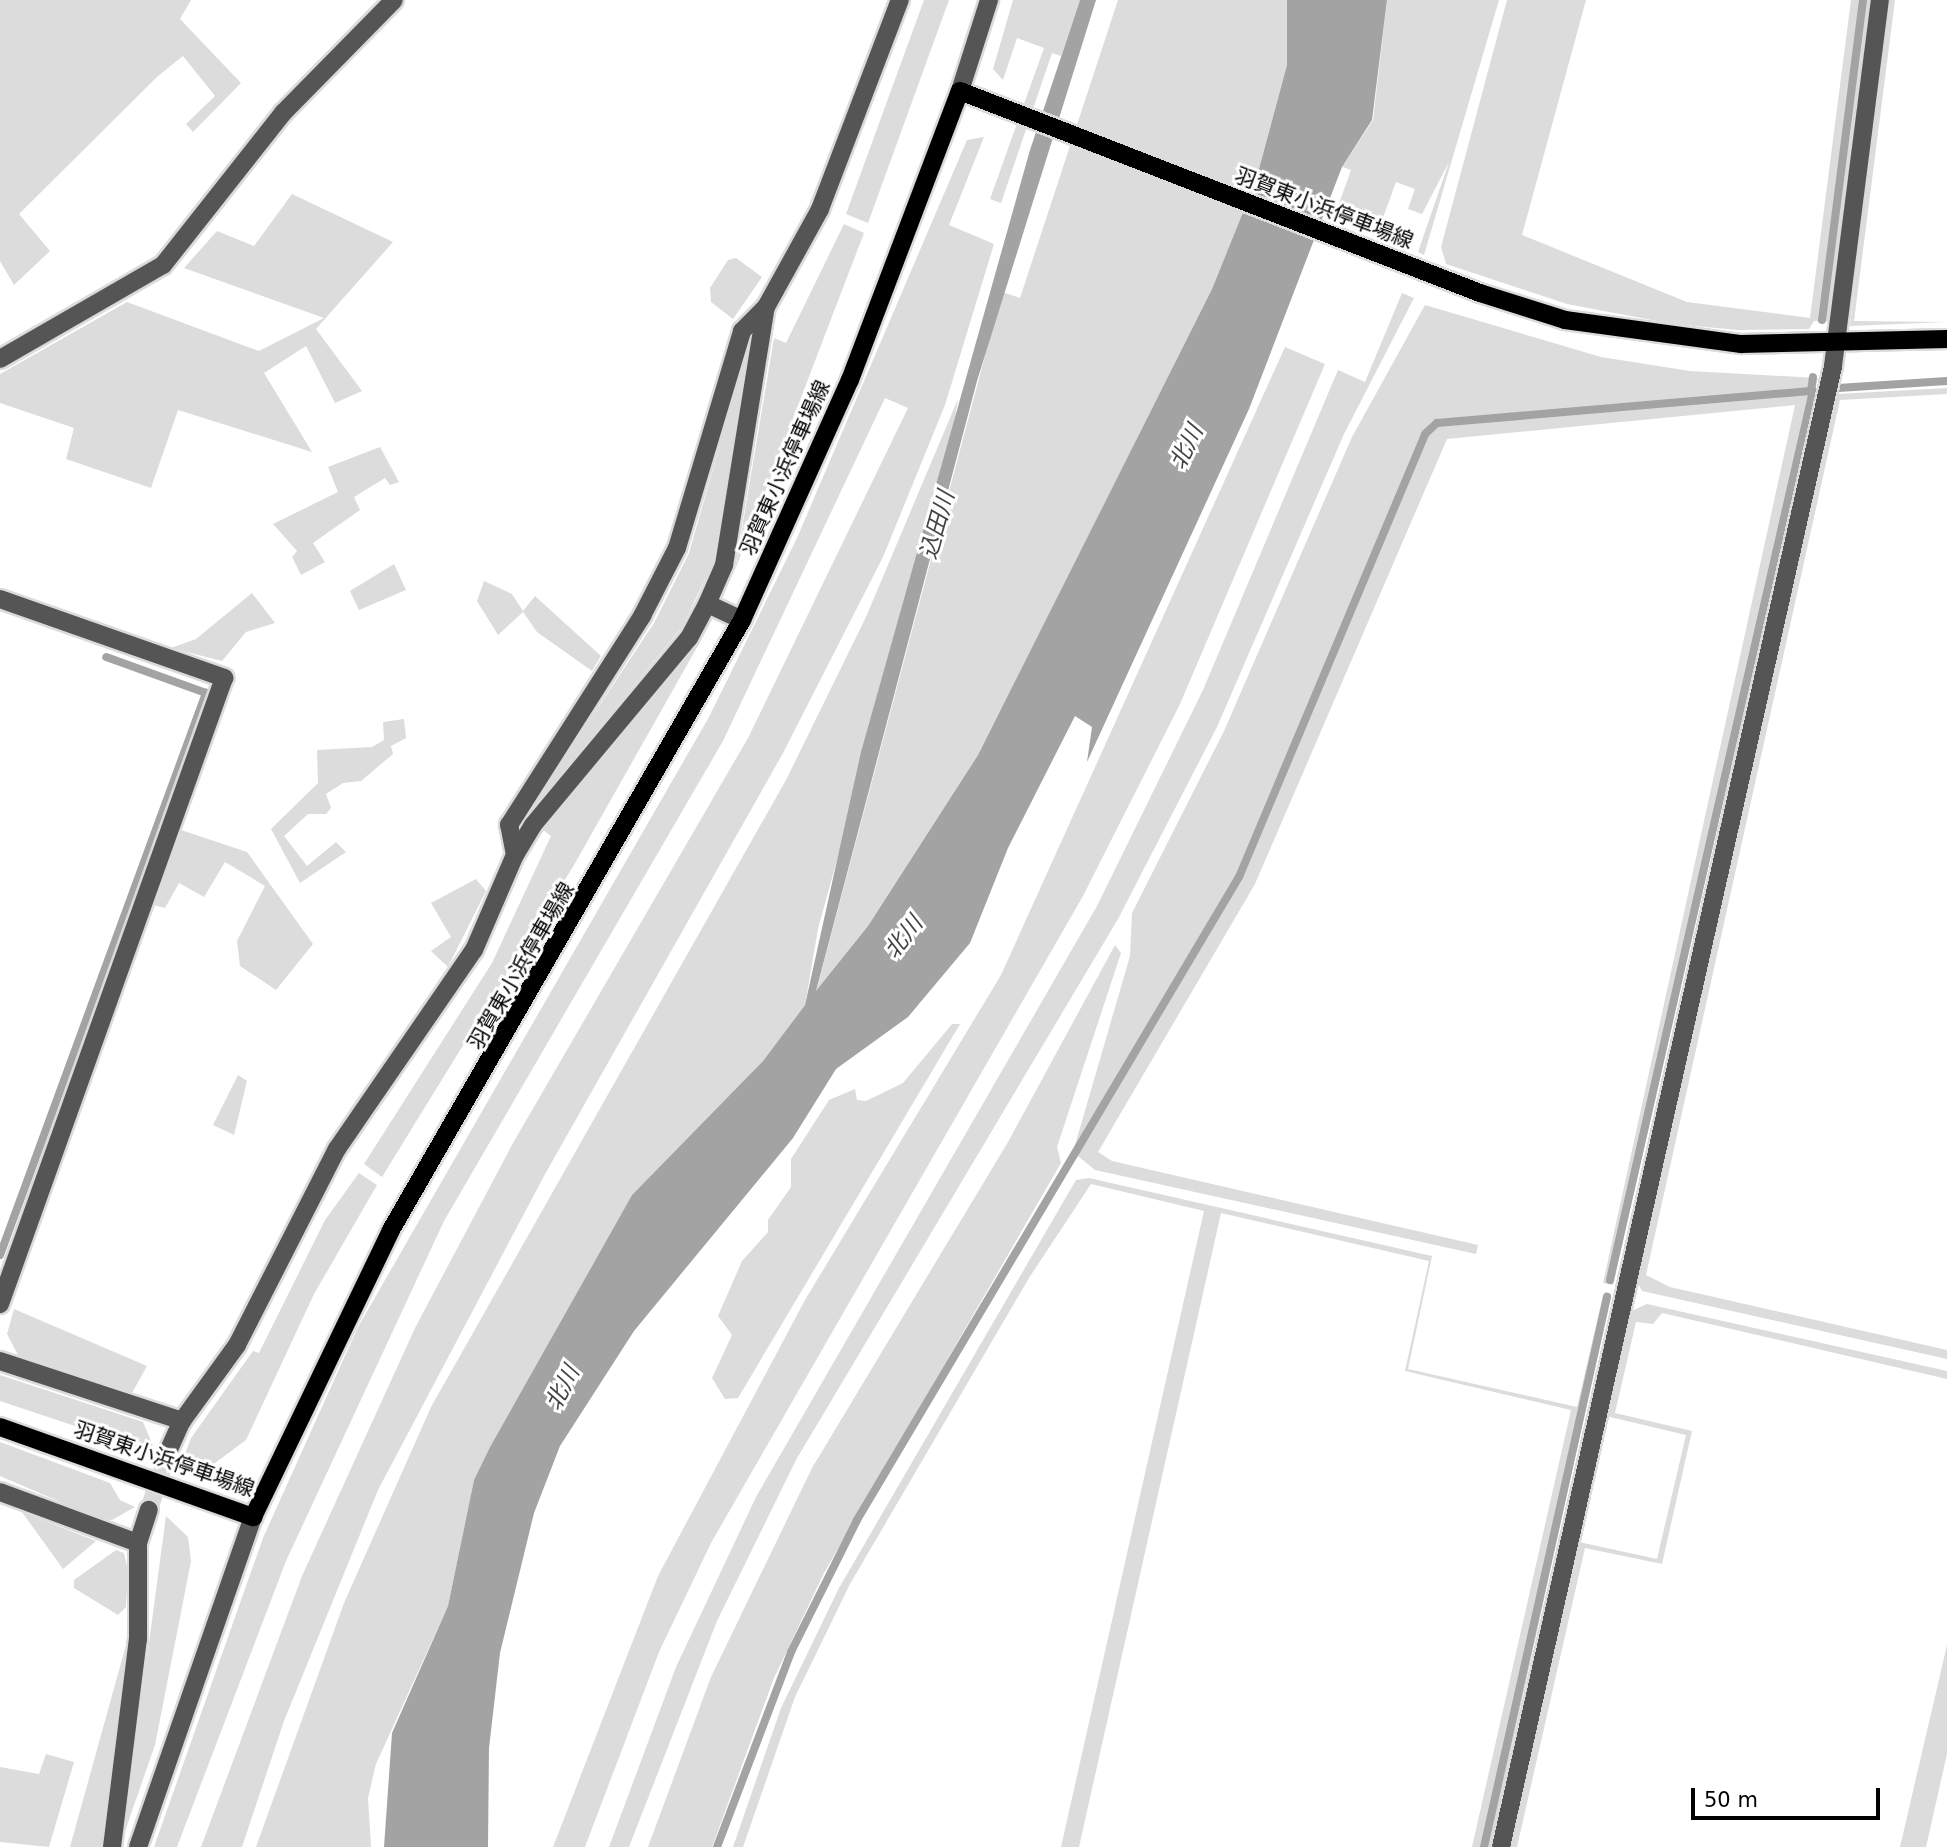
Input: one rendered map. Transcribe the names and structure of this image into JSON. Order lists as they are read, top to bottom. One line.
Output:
{"streets":{"main road":["羽賀東小浜停車場線"]},"water":["北川","込田川"],"scale_bar":"50 m"}
